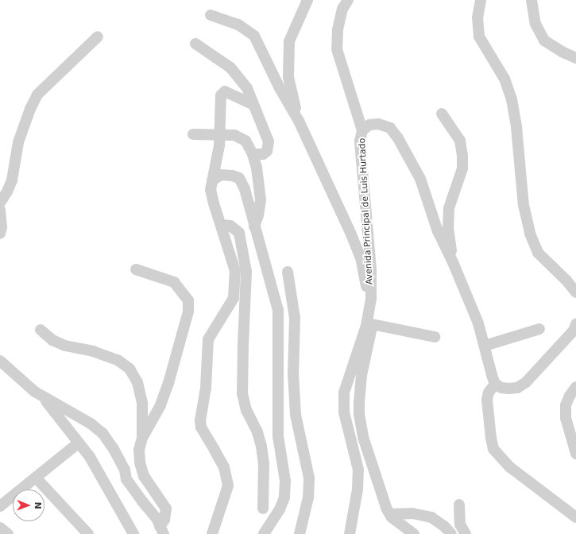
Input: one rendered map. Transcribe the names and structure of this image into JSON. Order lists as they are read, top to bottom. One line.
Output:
{"streets":{"street":["Avenida Principal de Luis Hurtado"]},"north":"right"}
